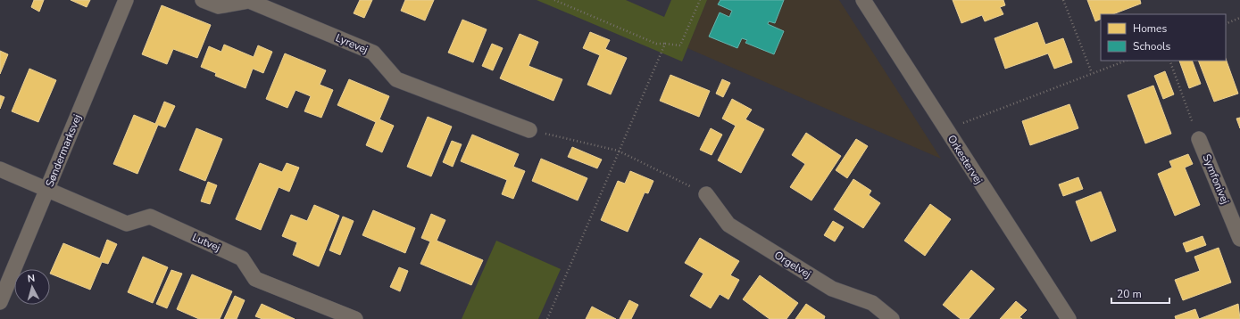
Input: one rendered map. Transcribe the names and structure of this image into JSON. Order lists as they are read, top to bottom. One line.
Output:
{"streets":{"street":["Lyrevej","Søndermarksvej","Orkestervej","Symfonivej","Lutvej","Orgelvej"]},"crossings":[["Søndermarksvej","Lutvej"]],"legend":["Homes","Schools"],"scale_bar":"20 m","north":"top"}
